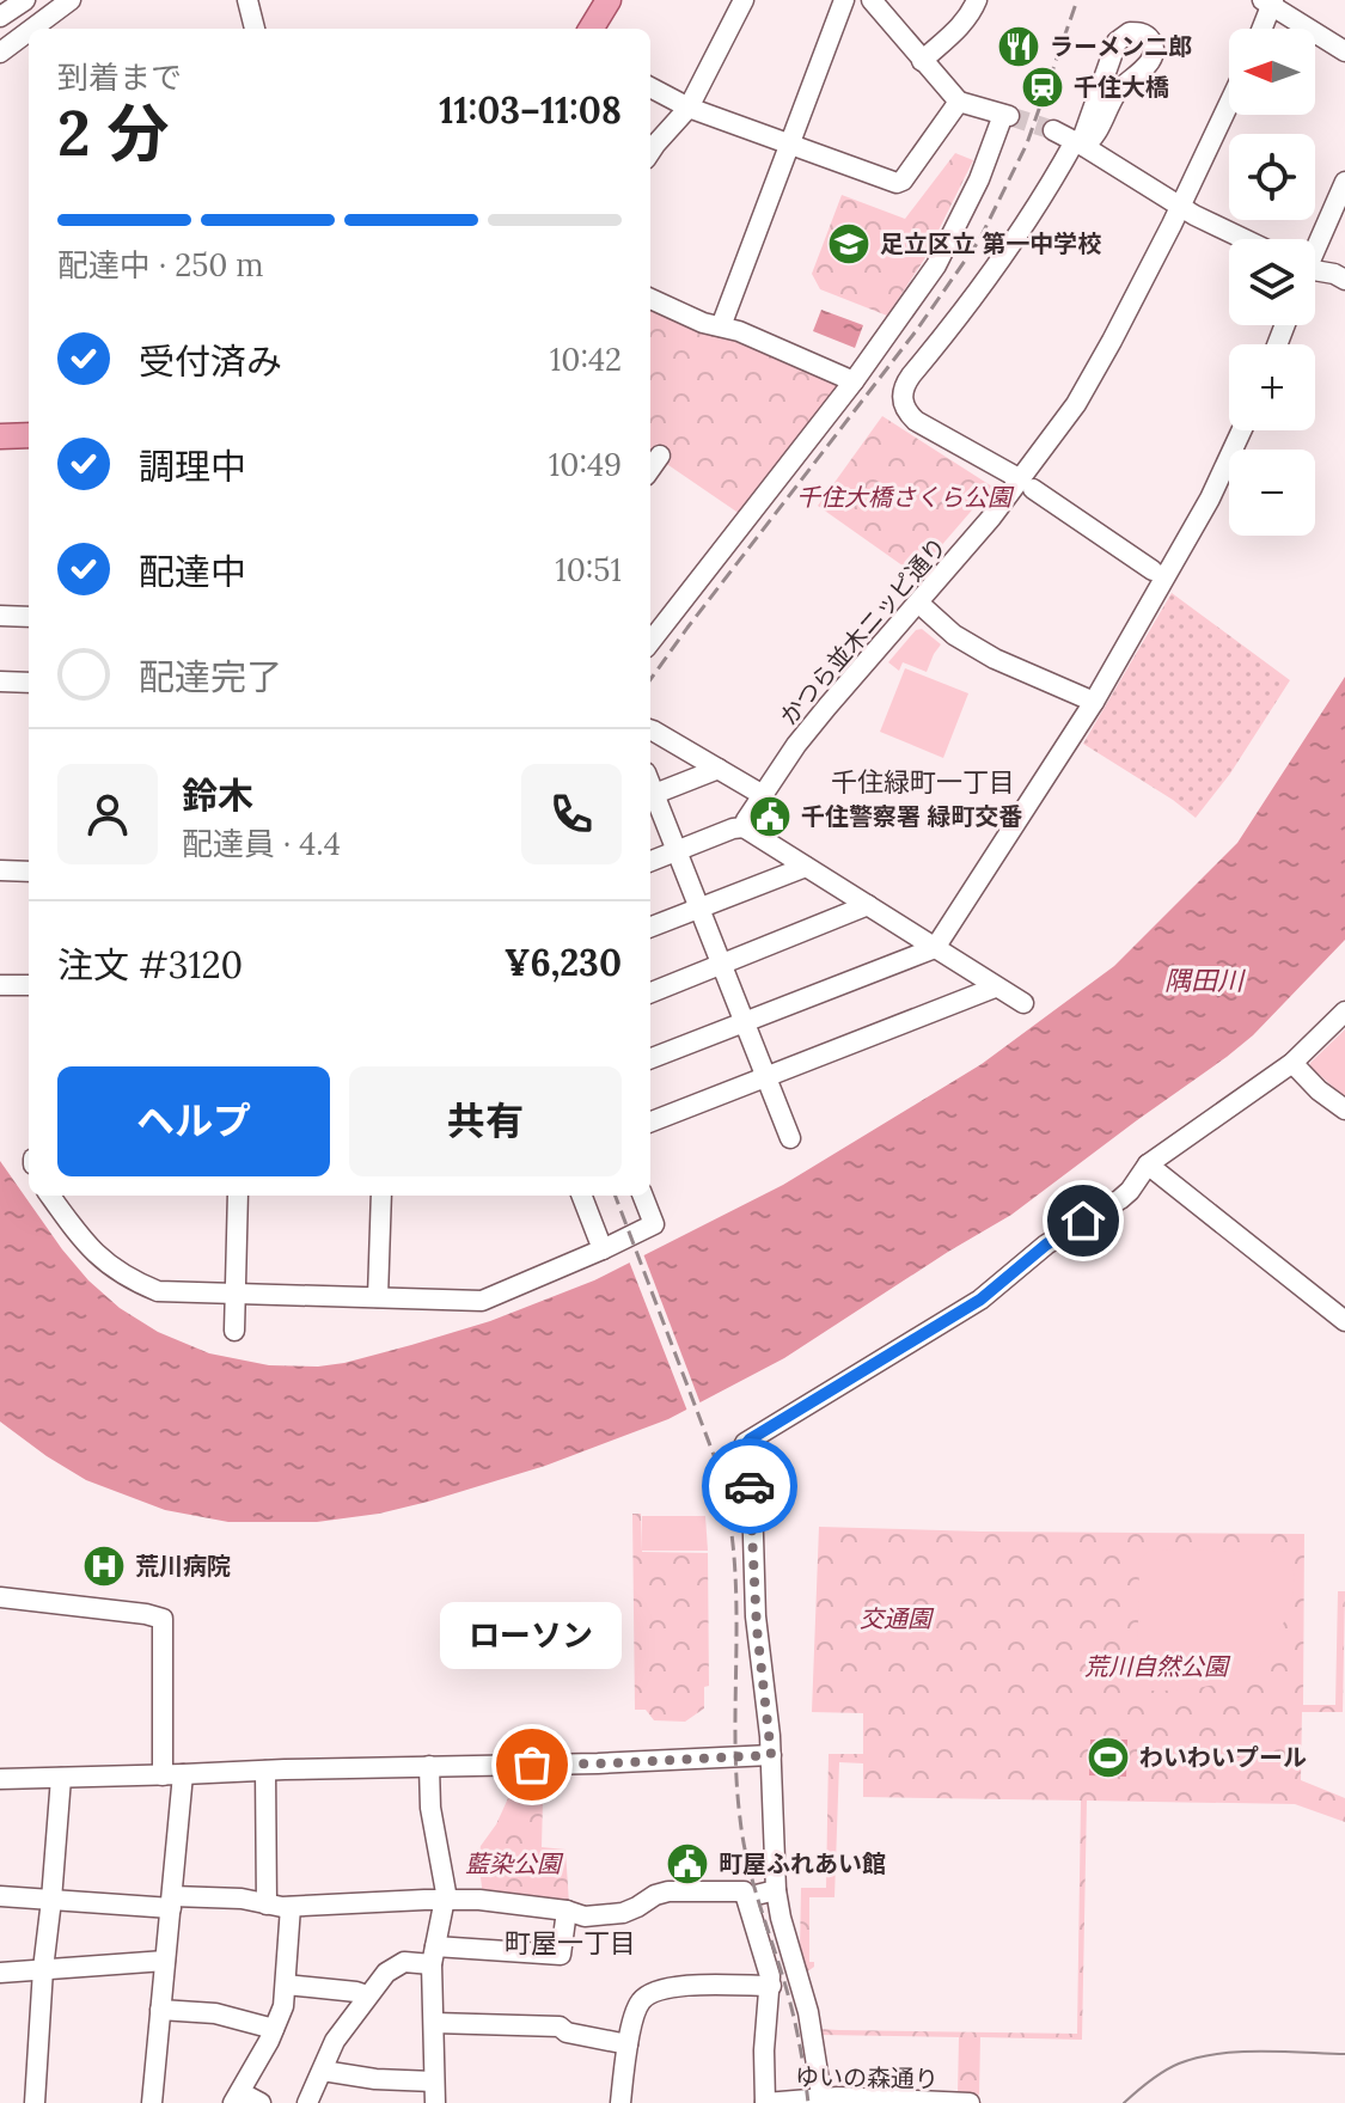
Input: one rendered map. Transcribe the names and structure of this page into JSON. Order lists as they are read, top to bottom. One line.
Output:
{"streets":{"street":["かつら並木ニッピ通り","ゆいの森通り"]},"districts":["千住緑町一丁目","町屋一丁目"],"water":["隅田川"],"parks":["千住大橋さくら公園","交通園","荒川自然公園","藍染公園"],"places":{"restaurant":["ラーメン二郎"],"station":["千住大橋"],"school or university":["足立区立 第一中学校"],"public building":["千住警察署 緑町交番","町屋ふれあい館"],"hospital":["荒川病院"],"sports":["わいわいプール"],"other":["ローソン"]},"north":"left","page":{"map_buttons":["+","−"],"heading":["2 分","到着まで","11:03–11:08"],"panel":["鈴木","配達員 · 4.4","注文 #3120","¥6,230"],"bar":"配達中 · 250 m","list":[["受付済み","10:42"],["調理中","10:49"],["配達中","10:51"],"配達完了"],"buttons":["ヘルプ","共有"],"bubble":"ローソン"}}
